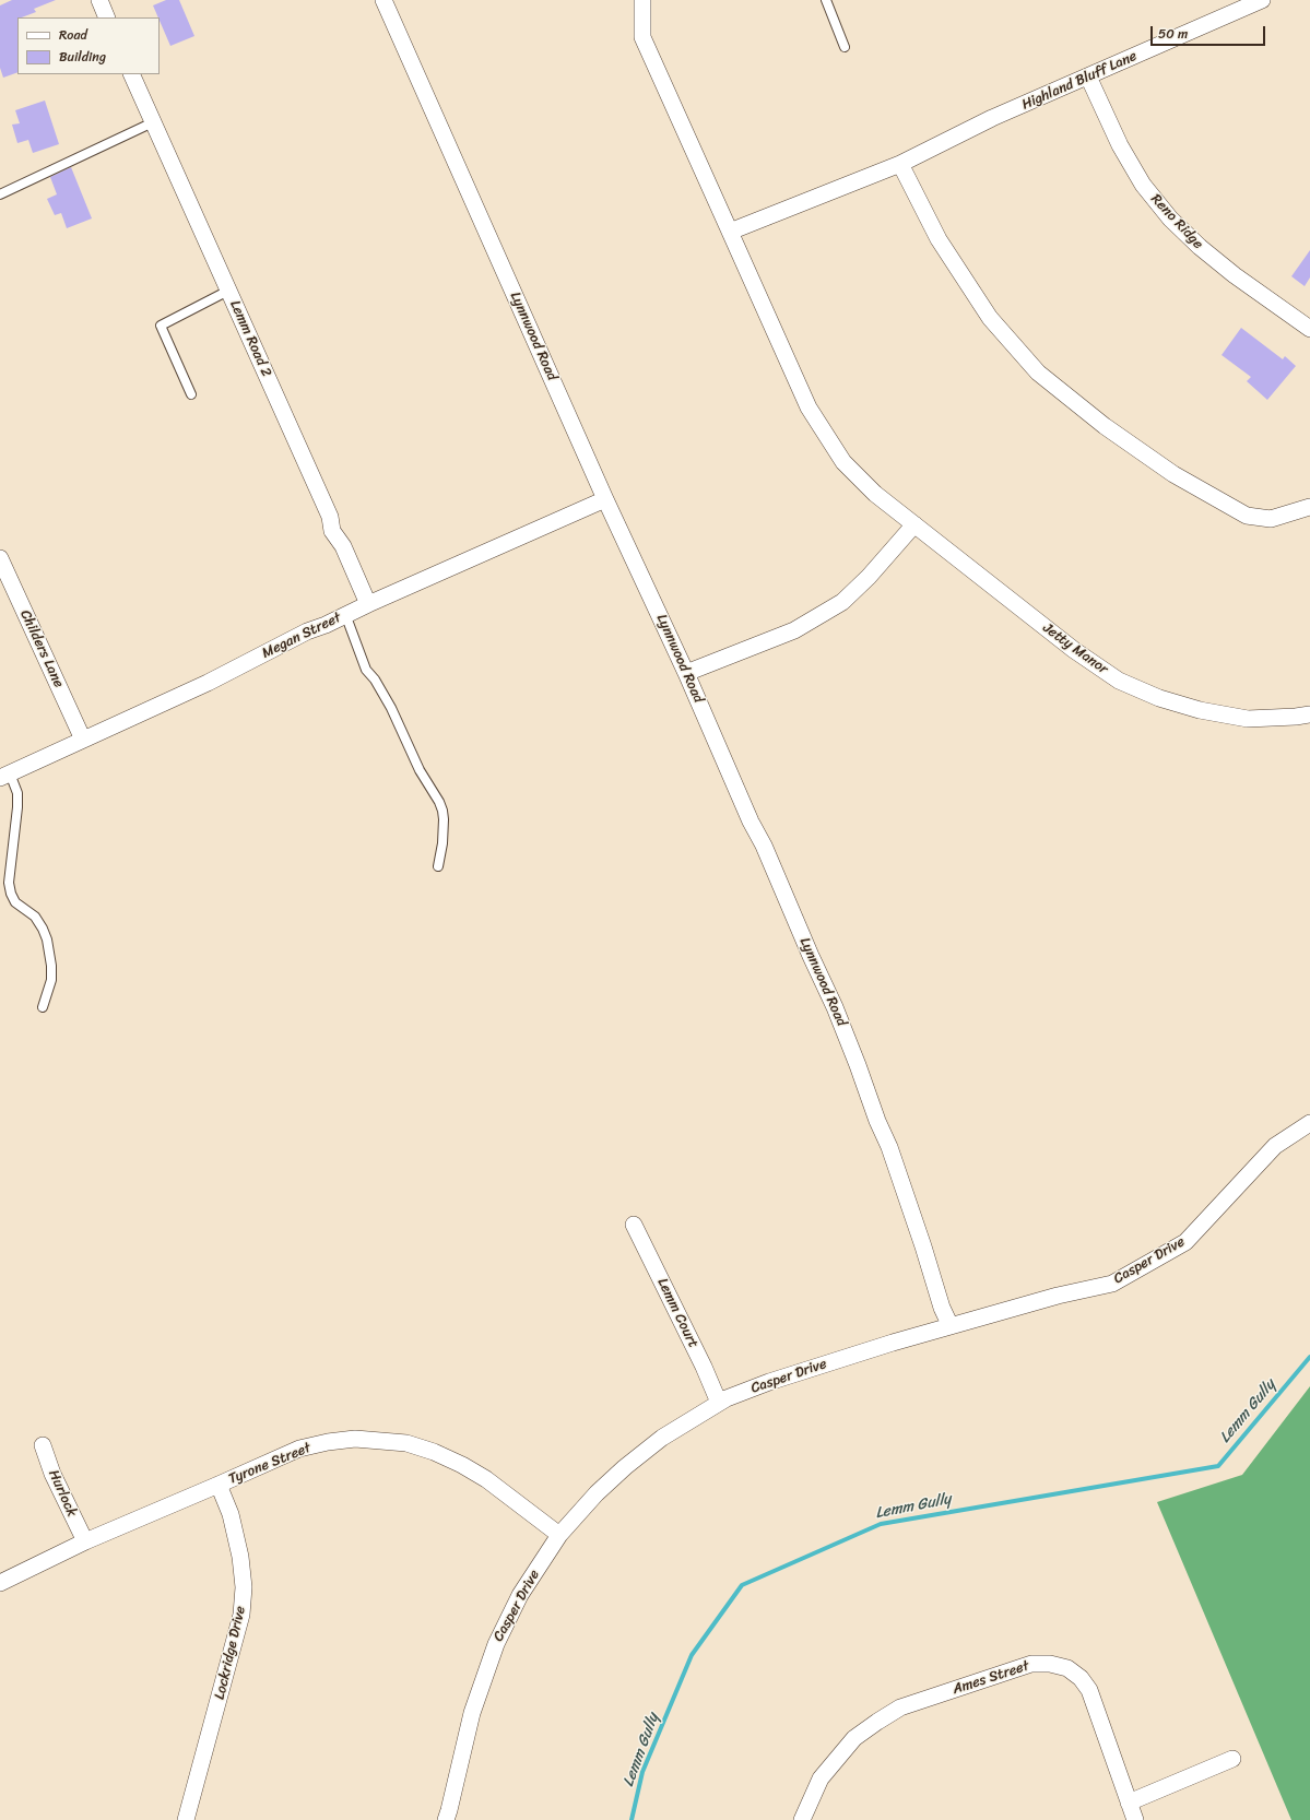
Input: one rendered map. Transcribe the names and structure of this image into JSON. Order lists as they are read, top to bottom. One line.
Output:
{"streets":{"street":["Highland Bluff Lane","Reno Ridge","Lynnwood Road","Lemm Road 2","Megan Street","Childers Lane","Jetty Manor","Casper Drive","Lemm Court","Tyrone Street","Hurlock","Lockridge Drive","Ames Street"]},"crossings":[["Highland Bluff Lane","Reno Ridge"],["Highland Bluff Lane","Jetty Manor"],["Lynnwood Road","Megan Street"],["Lynnwood Road","Casper Drive"],["Lemm Road 2","Megan Street"],["Megan Street","Childers Lane"],["Casper Drive","Lemm Court"],["Casper Drive","Tyrone Street"],["Tyrone Street","Hurlock"],["Tyrone Street","Lockridge Drive"]],"water":["Lemm Gully"],"legend":["Road","Building"],"scale_bar":"50 m"}
